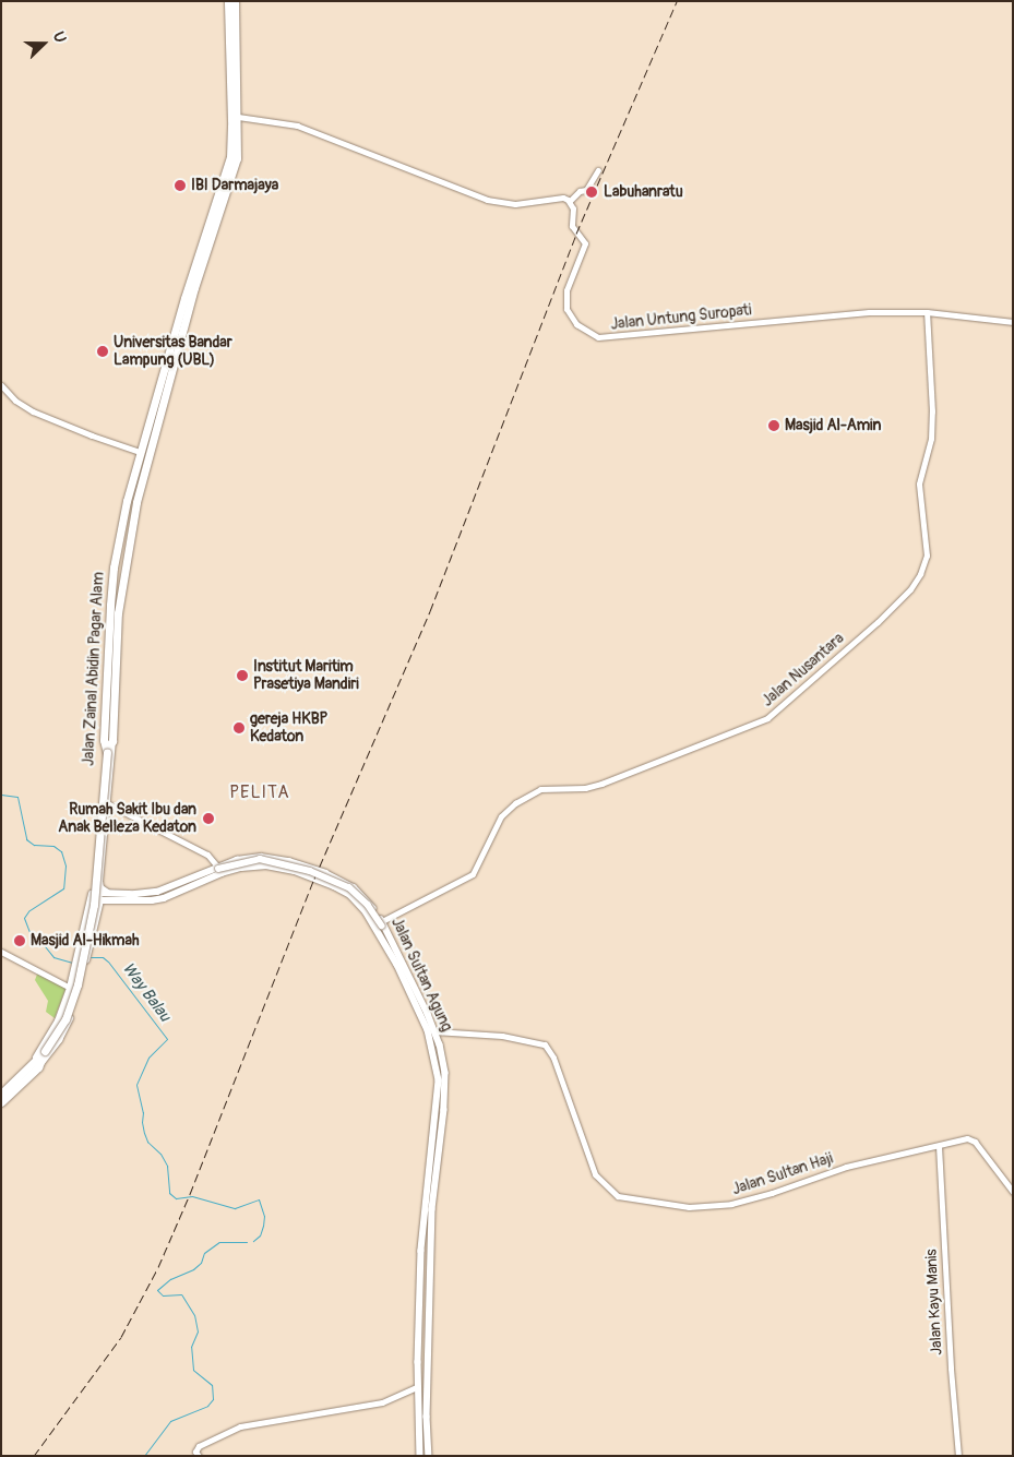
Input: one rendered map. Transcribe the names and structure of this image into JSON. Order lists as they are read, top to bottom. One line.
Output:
{"streets":{"highway":["Jalan Zainal Abidin Pagar Alam"],"main road":["Jalan Sultan Agung"],"street":["Jalan Untung Suropati","Jalan Nusantara","Jalan Sultan Haji","Jalan Kayu Manis"]},"crossings":[["Jalan Untung Suropati","Jalan Nusantara"],["Jalan Zainal Abidin Pagar Alam","Jalan Sultan Agung"],["Jalan Nusantara","Jalan Sultan Agung"],["Jalan Sultan Agung","Jalan Sultan Haji"],["Jalan Sultan Haji","Jalan Kayu Manis"]],"districts":["PELITA"],"water":["Way Balau"],"places":["IBI Darmajaya","Labuhanratu","Universitas Bandar Lampung (UBL)","Masjid Al-Amin","Institut Maritim Prasetiya Mandiri","gereja HKBP Kedaton","Rumah Sakit Ibu dan Anak Belleza Kedaton","Masjid Al-Hikmah"],"north":"right"}
